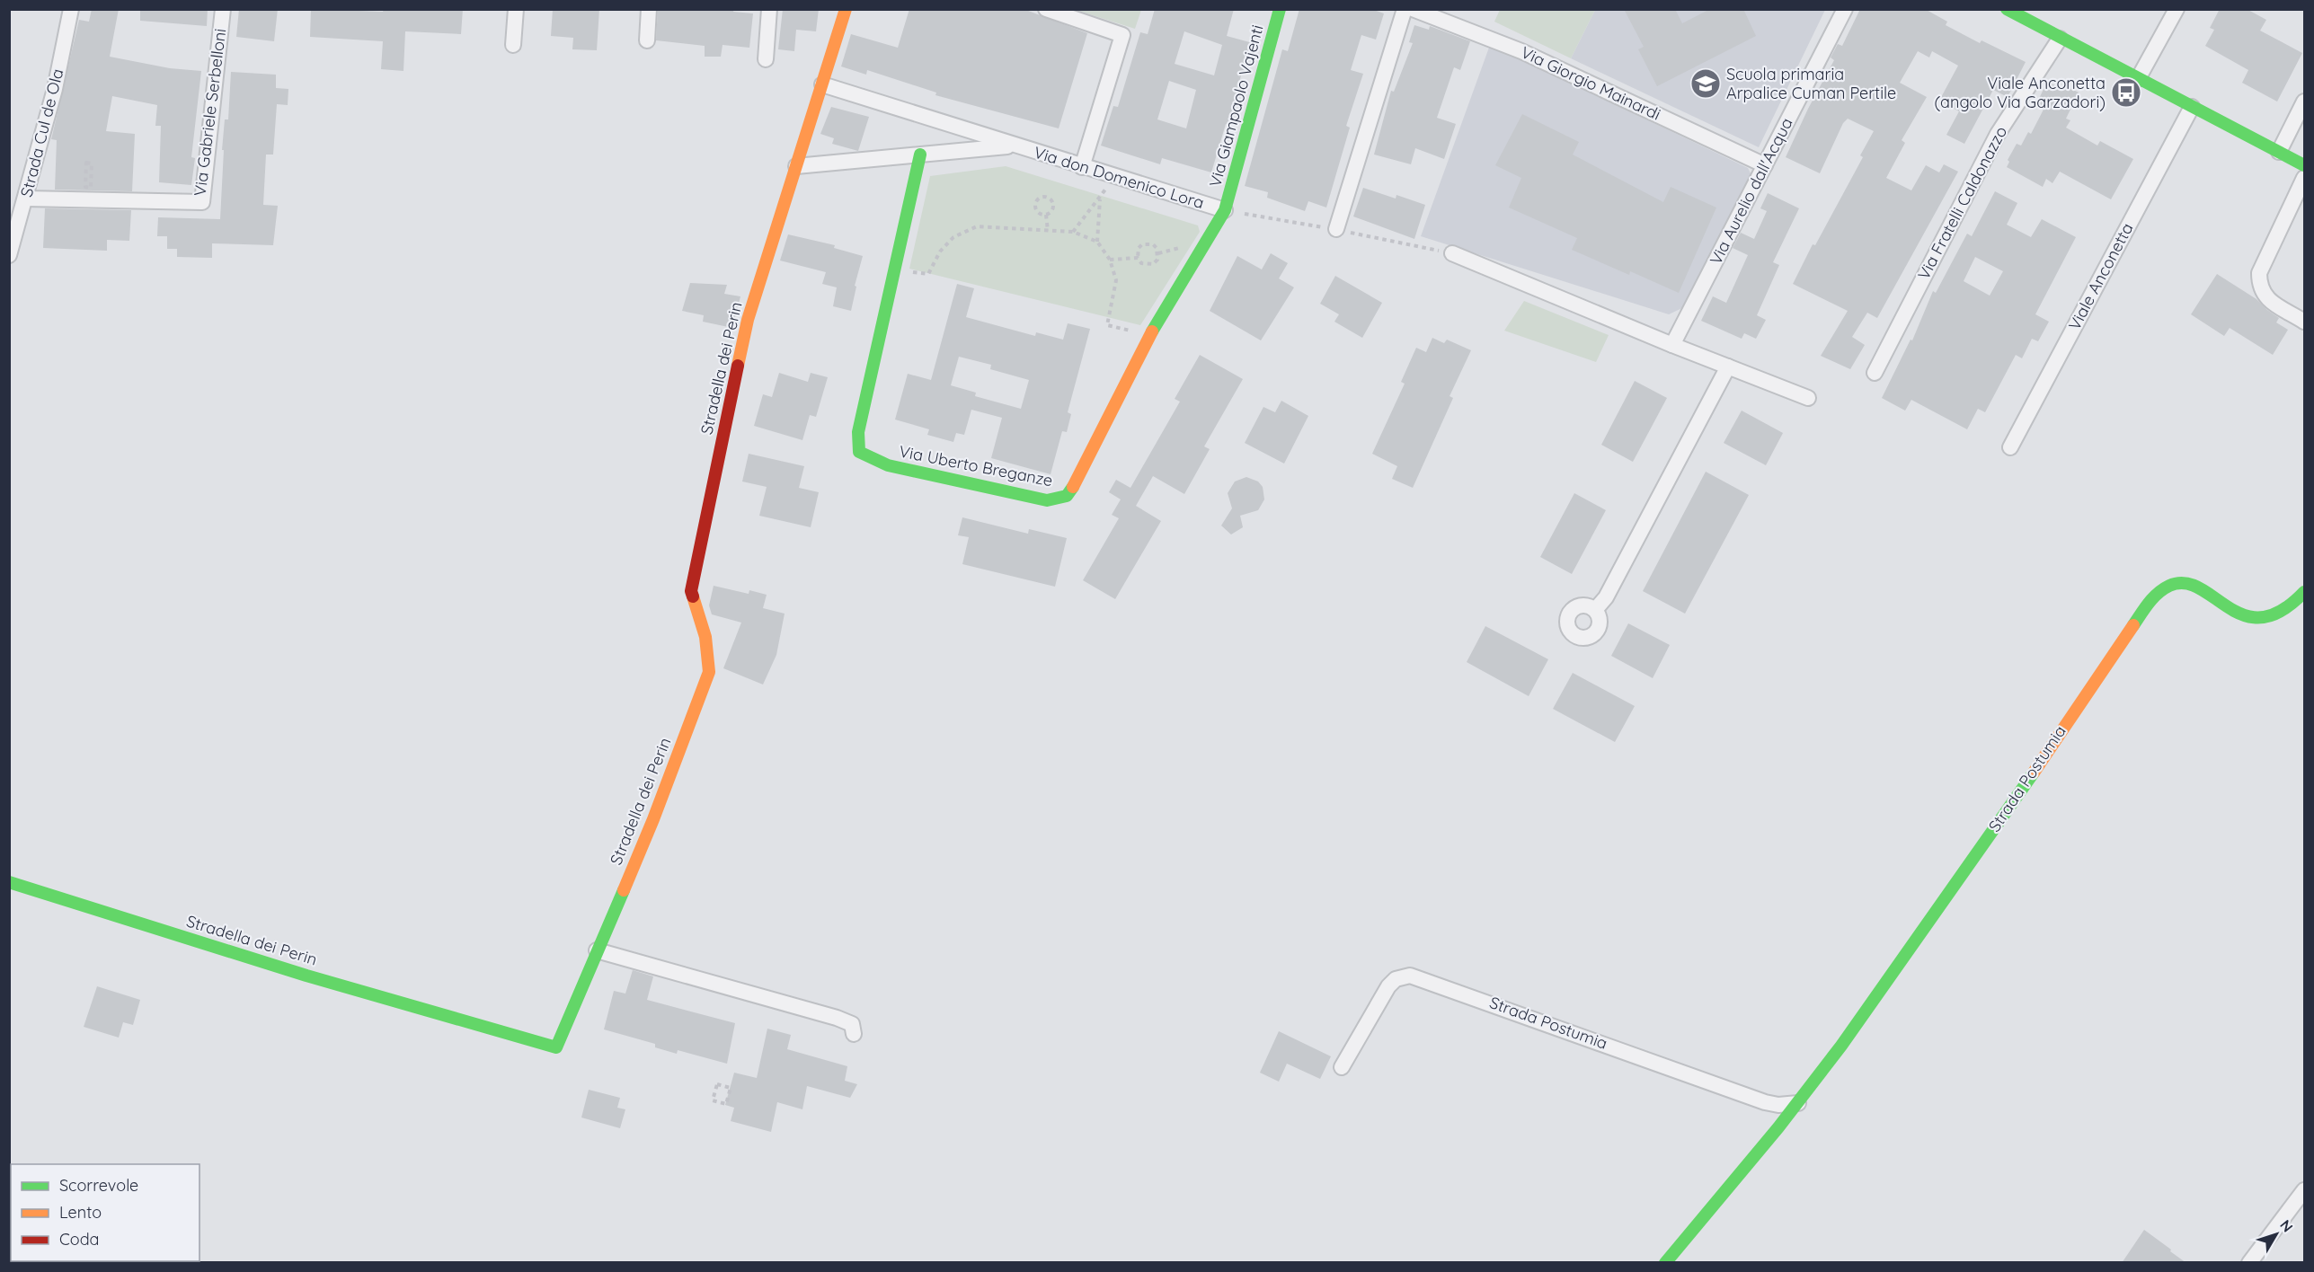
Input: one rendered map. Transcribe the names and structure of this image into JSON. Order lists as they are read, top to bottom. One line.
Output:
{"streets":{"street":["Via Giorgio Mainardi","Via Giampaolo Vajenti","Via Gabriele Serbelloni","Strada Cul de Ola","Via don Domenico Lora","Via Aurelio dall'Acqua","Via Fratelli Caldonazzo","Viale Anconetta","Stradella dei Perin","Via Uberto Breganze","Strada Postumia"]},"crossings":[["Via Giorgio Mainardi","Via Aurelio dall'Acqua"],["Via Giampaolo Vajenti","Via don Domenico Lora"],["Via Giampaolo Vajenti","Via Uberto Breganze"],["Via Gabriele Serbelloni","Strada Cul de Ola"],["Via don Domenico Lora","Stradella dei Perin"],["Via don Domenico Lora","Via Uberto Breganze"]],"places":{"school or university":["Scuola primaria Arpalice Cuman Pertile"],"bus stop":["Viale Anconetta (angolo Via Garzadori)"]},"legend":["Scorrevole","Lento","Coda"],"north":"top right"}
